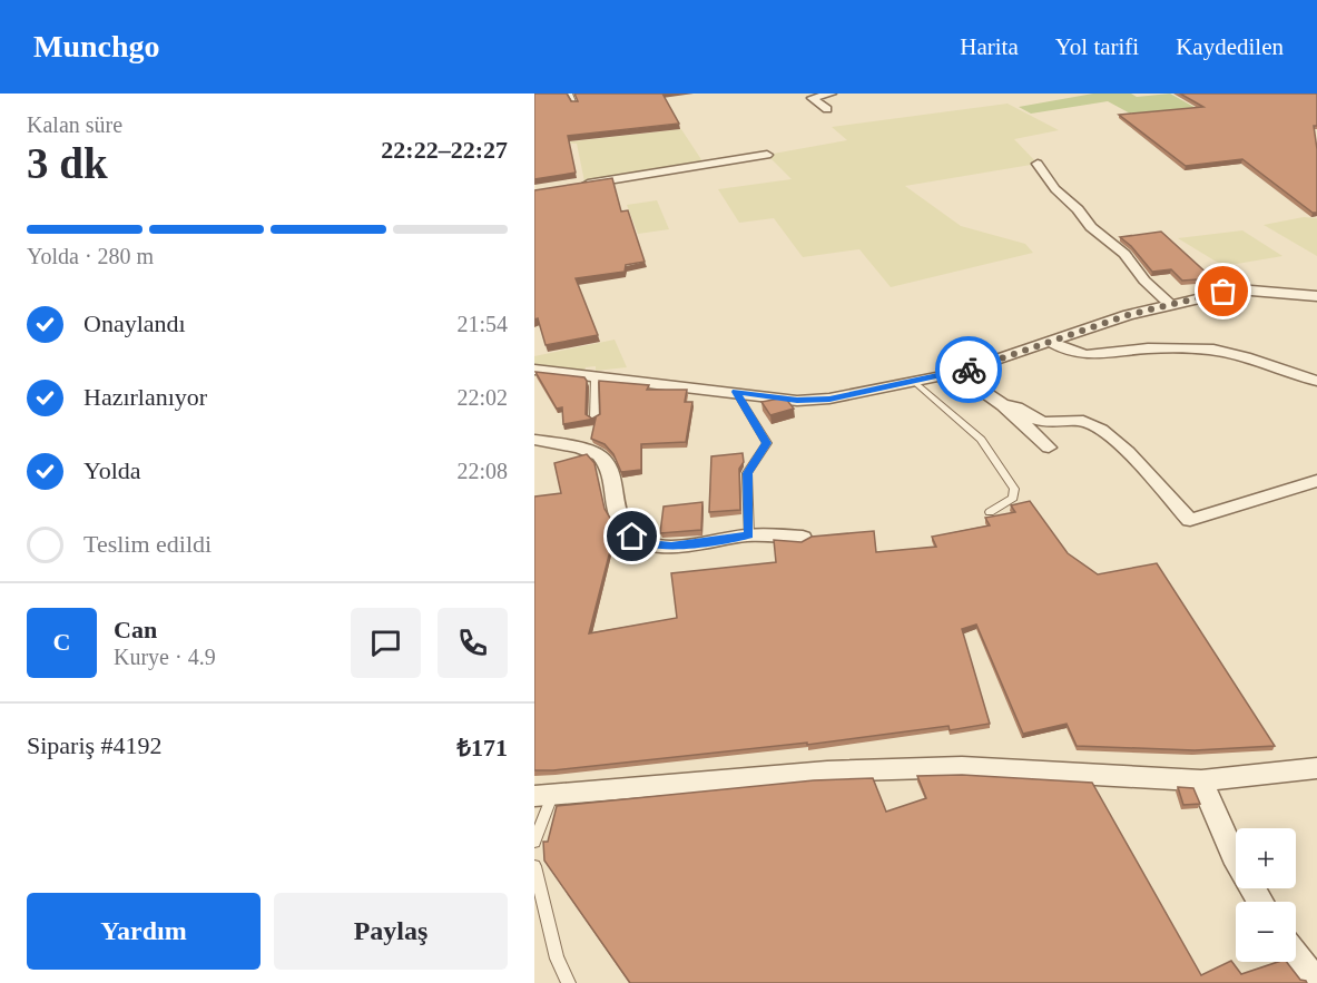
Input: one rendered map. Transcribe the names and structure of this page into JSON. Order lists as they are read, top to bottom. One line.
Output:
{"page":{"header":"Munchgo","nav":["Harita","Yol tarifi","Kaydedilen"],"heading":["3 dk","Kalan süre","22:22–22:27"],"panel":["Can","Kurye · 4.9","Sipariş #4192","₺171"],"bar":"Yolda · 280 m","list":[["Onaylandı","21:54"],["Hazırlanıyor","22:02"],["Yolda","22:08"],"Teslim edildi"],"round":"C","map_buttons":["+","−"],"buttons":["Yardım","Paylaş"]}}
